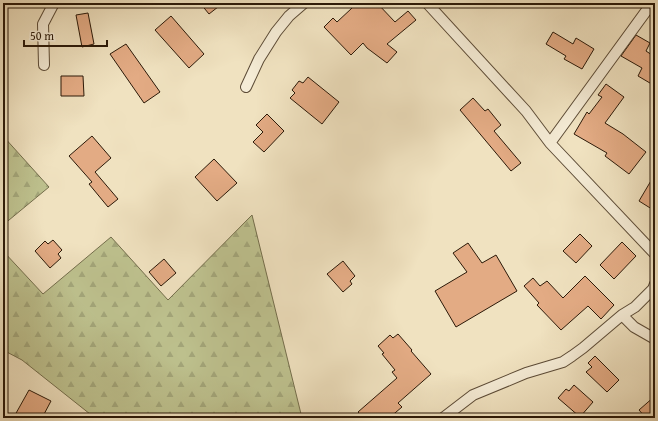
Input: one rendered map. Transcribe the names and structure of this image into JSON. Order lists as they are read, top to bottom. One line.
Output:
{"scale_bar":"50 m"}
